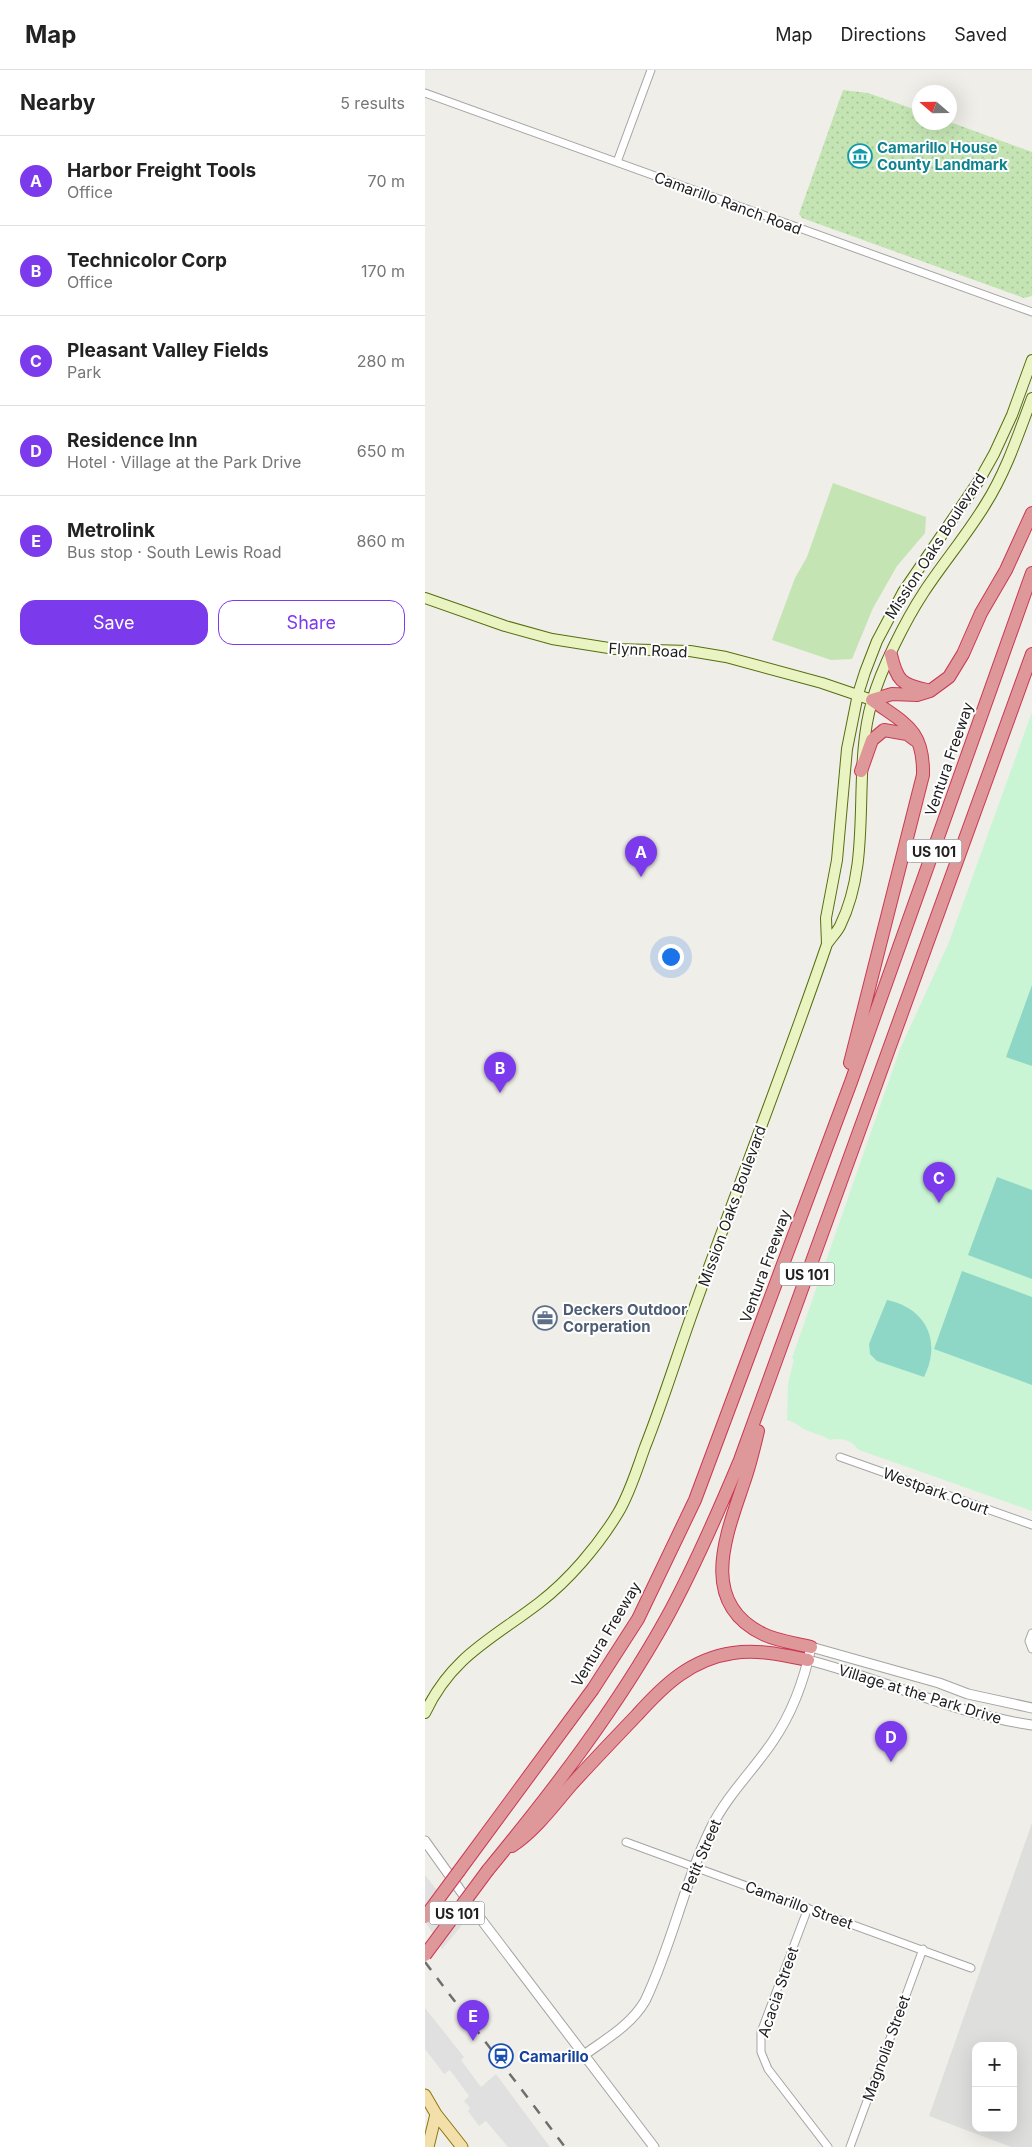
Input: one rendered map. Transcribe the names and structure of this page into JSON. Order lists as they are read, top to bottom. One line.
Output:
{"streets":{"highway":["Ventura Freeway","US 101"],"main road":["Mission Oaks Boulevard","Flynn Road"],"street":["Camarillo Ranch Road","Westpark Court","Village at the Park Drive","Petit Street","Camarillo Street","Acacia Street","Magnolia Street"]},"crossings":[["Mission Oaks Boulevard","Flynn Road"],["Village at the Park Drive","Petit Street"],["Petit Street","Camarillo Street"],["Camarillo Street","Acacia Street"],["Camarillo Street","Magnolia Street"]],"places":{"museum":["Camarillo House County Landmark"],"office":["Deckers Outdoor Corperation"],"station":["Camarillo"]},"north":"left","page":{"header":"Map","nav":["Map","Directions","Saved"],"heading":["Nearby","5 results"],"list":[{"mark":"A","name":"Harbor Freight Tools","note":"Office","value":"70 m"},{"mark":"B","name":"Technicolor Corp","note":"Office","value":"170 m"},{"mark":"C","name":"Pleasant Valley Fields","note":"Park","value":"280 m"},{"mark":"D","name":"Residence Inn","note":"Hotel · Village at the Park Drive","value":"650 m"},{"mark":"E","name":"Metrolink","note":"Bus stop · South Lewis Road","value":"860 m"}],"buttons":["Save","Share"],"pins":["A","B","C","D","E"],"map_buttons":["+","−"]}}
